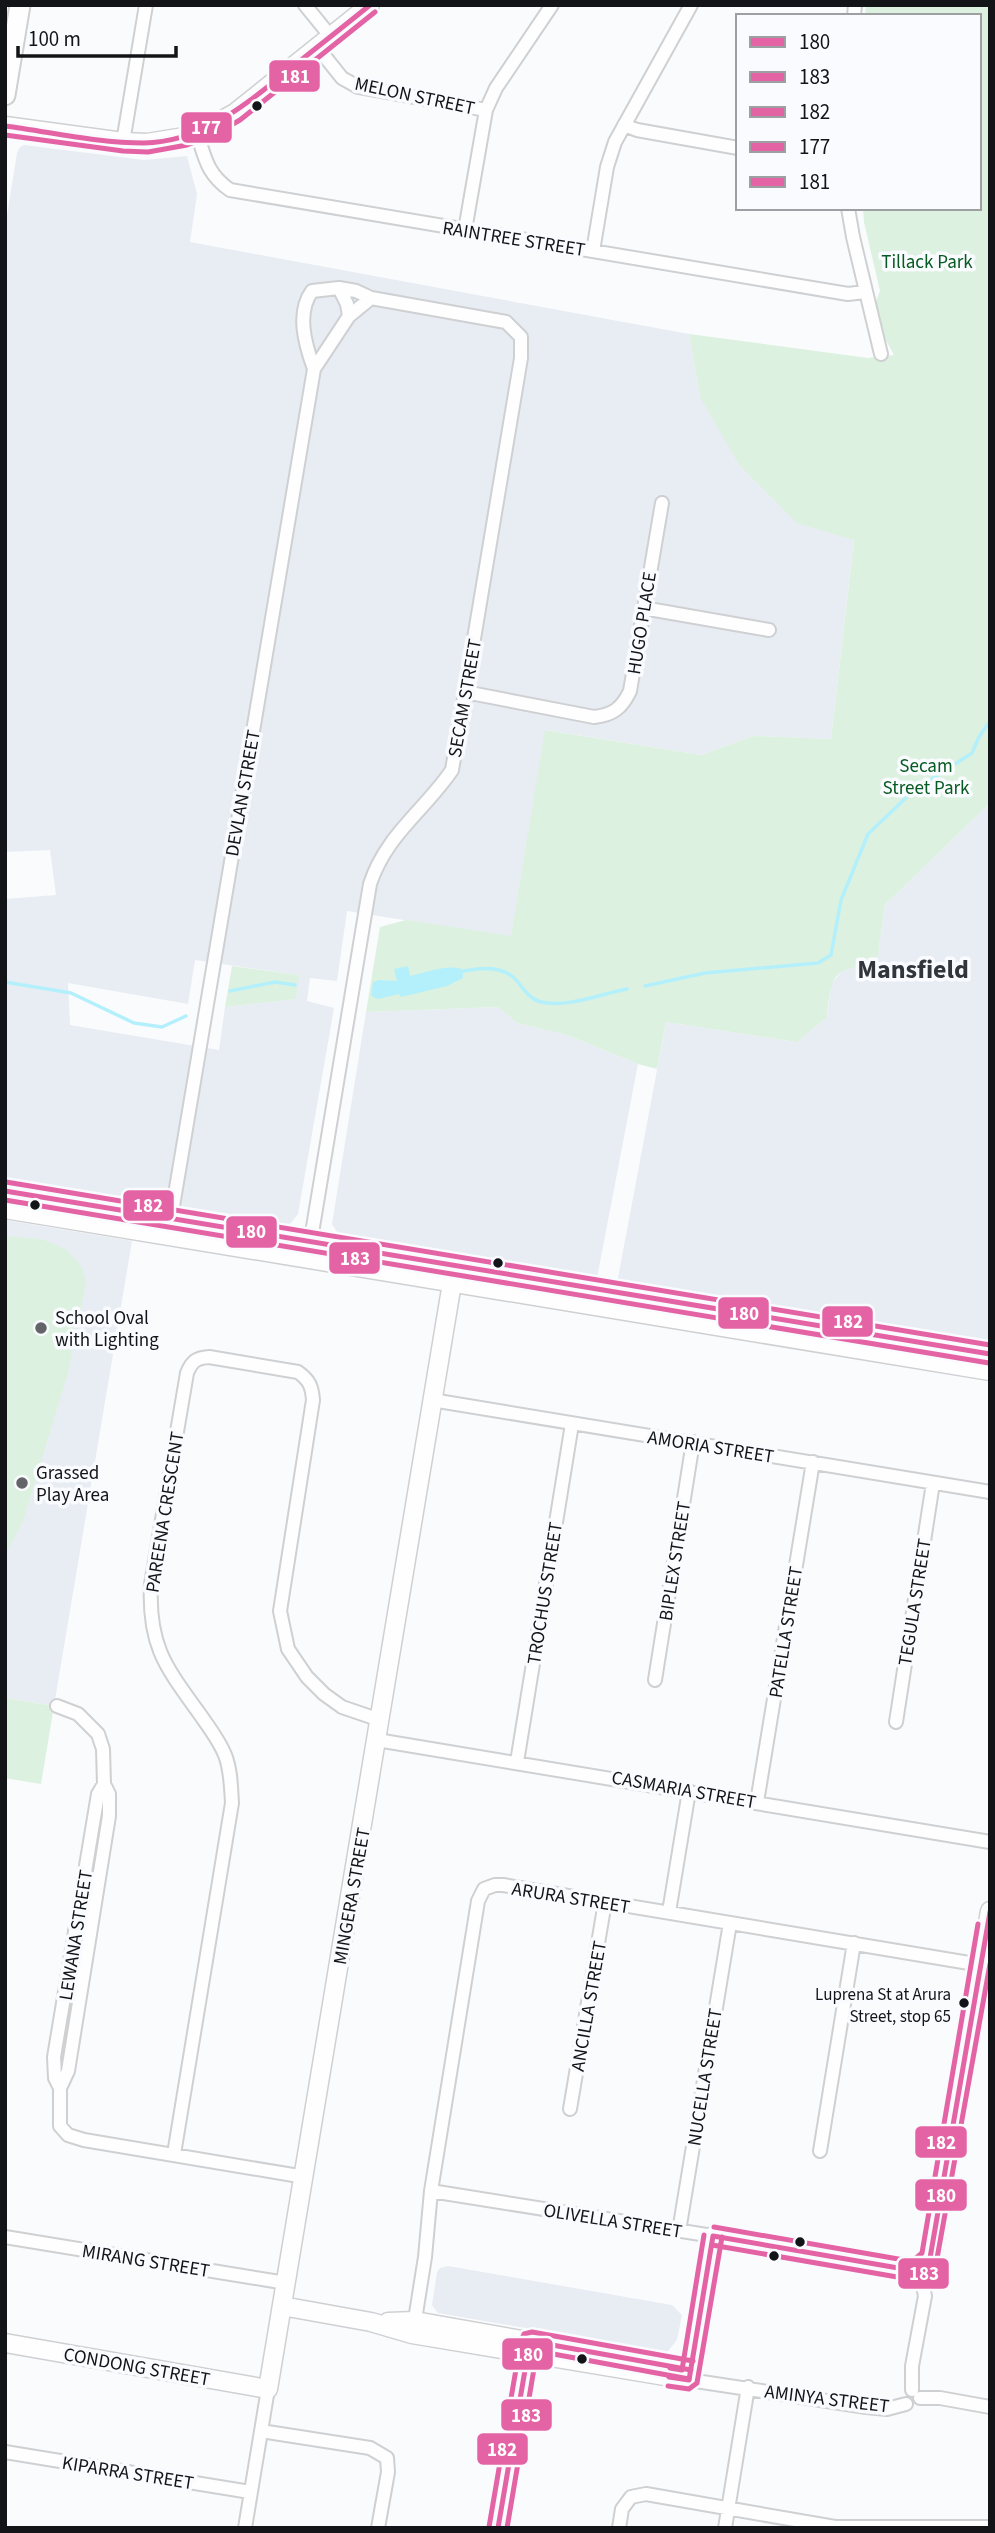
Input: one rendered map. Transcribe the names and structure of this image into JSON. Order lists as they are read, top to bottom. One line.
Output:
{"streets":{"street":["MELON STREET","RAINTREE STREET","HUGO PLACE","SECAM STREET","DEVLAN STREET","AMORIA STREET","PAREENA CRESCENT","BIPLEX STREET","TROCHUS STREET","TEGULA STREET","PATELLA STREET","CASMARIA STREET","MINGERA STREET","ARURA STREET","LEWANA STREET","ANCILLA STREET","NUCELLA STREET","OLIVELLA STREET","MIRANG STREET","CONDONG STREET","AMINYA STREET","KIPARRA STREET"]},"crossings":[["HUGO PLACE","SECAM STREET"],["SECAM STREET","DEVLAN STREET"],["AMORIA STREET","BIPLEX STREET"],["AMORIA STREET","TROCHUS STREET"],["AMORIA STREET","TEGULA STREET"],["AMORIA STREET","PATELLA STREET"],["AMORIA STREET","MINGERA STREET"],["PAREENA CRESCENT","MINGERA STREET"],["PAREENA CRESCENT","LEWANA STREET"],["TROCHUS STREET","CASMARIA STREET"],["PATELLA STREET","CASMARIA STREET"],["CASMARIA STREET","MINGERA STREET"],["MINGERA STREET","LEWANA STREET"],["MINGERA STREET","MIRANG STREET"],["MINGERA STREET","CONDONG STREET"],["MINGERA STREET","AMINYA STREET"],["MINGERA STREET","KIPARRA STREET"],["ARURA STREET","ANCILLA STREET"],["ARURA STREET","NUCELLA STREET"],["ARURA STREET","OLIVELLA STREET"],["ARURA STREET","AMINYA STREET"],["NUCELLA STREET","OLIVELLA STREET"]],"districts":["Mansfield"],"parks":["Tillack Park","Secam Street Park"],"places":["School Oval with Lighting","Grassed Play Area","Luprena St at Arura Street, stop 65"],"lines":["transit line 177","transit line 181","transit line 182","transit line 180","transit line 183"],"legend":["180","183","182","177","181"],"scale_bar":"100 m"}
